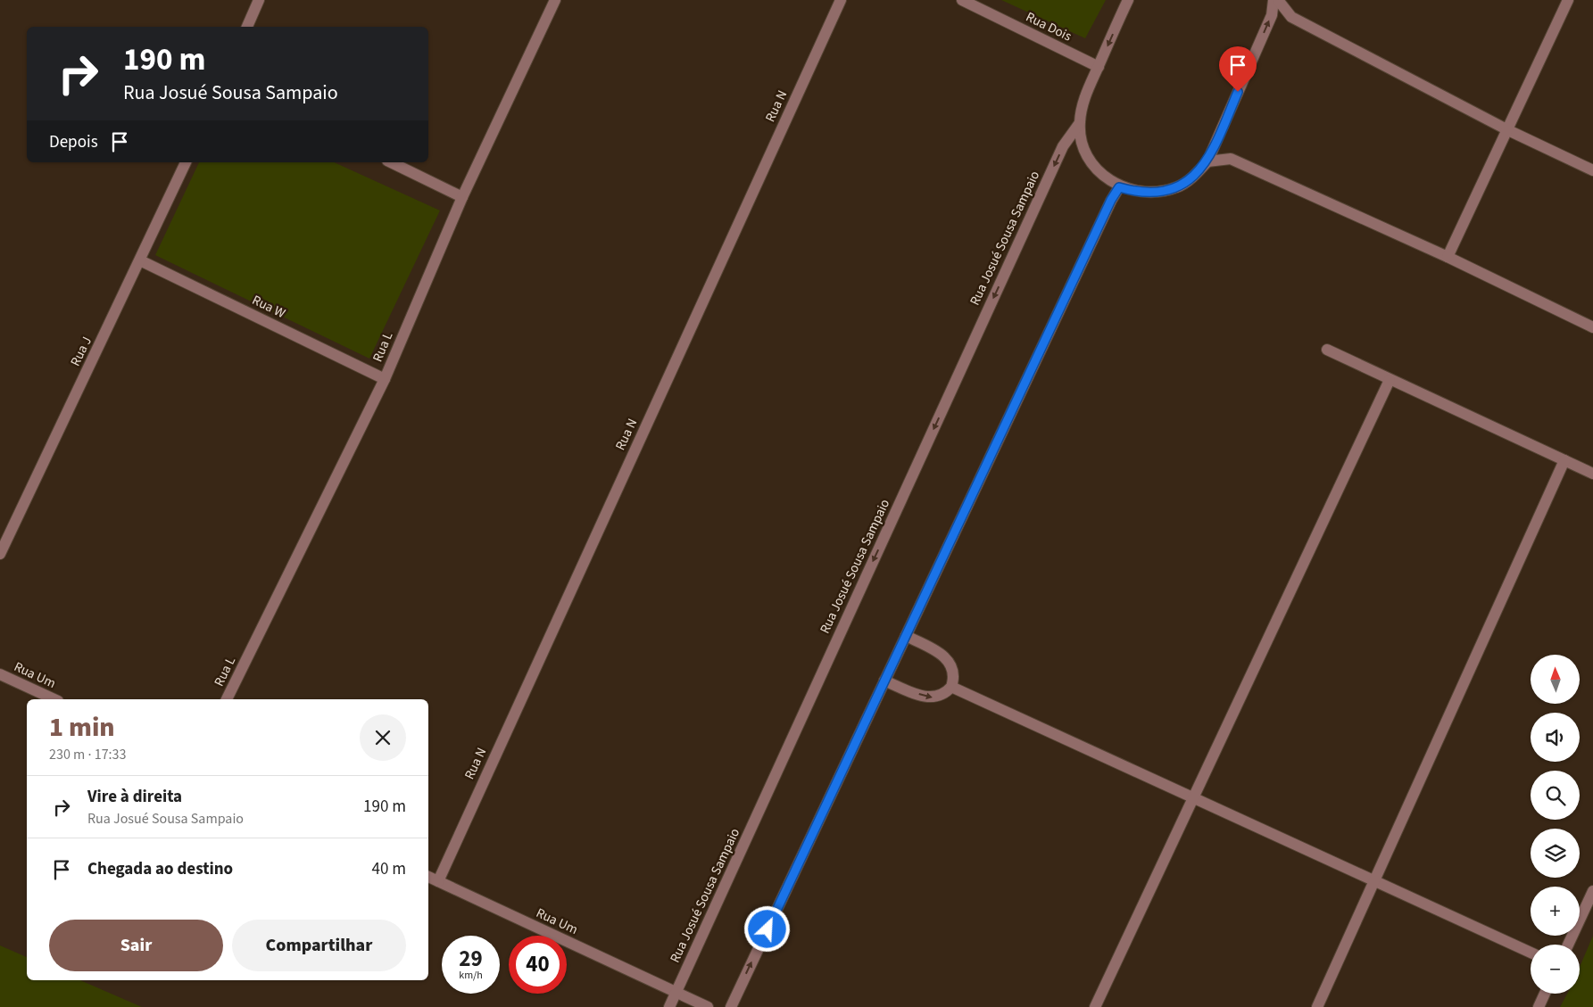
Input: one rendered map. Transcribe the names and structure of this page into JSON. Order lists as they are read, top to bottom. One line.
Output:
{"streets":{"street":["Rua Dois","Rua N","Rua Josué Sousa Sampaio","Rua W","Rua L","Rua J","Rua Um"]},"crossings":[["Rua Dois","Rua Josué Sousa Sampaio"],["Rua N","Rua Um"],["Rua Josué Sousa Sampaio","Rua Um"],["Rua W","Rua L"],["Rua W","Rua J"]],"north":"top","page":{"turn":["190 m","Rua Josué Sousa Sampaio"],"then":"Depois","map_buttons":["+","−"],"heading":["1 min","230 m · 17:33"],"list":[{"name":"Vire à direita","note":"Rua Josué Sousa Sampaio","value":"190 m"},{"name":"Chegada ao destino","value":"40 m"}],"buttons":["Sair","Compartilhar"],"speed":"29 km/h","limit":"40"}}
